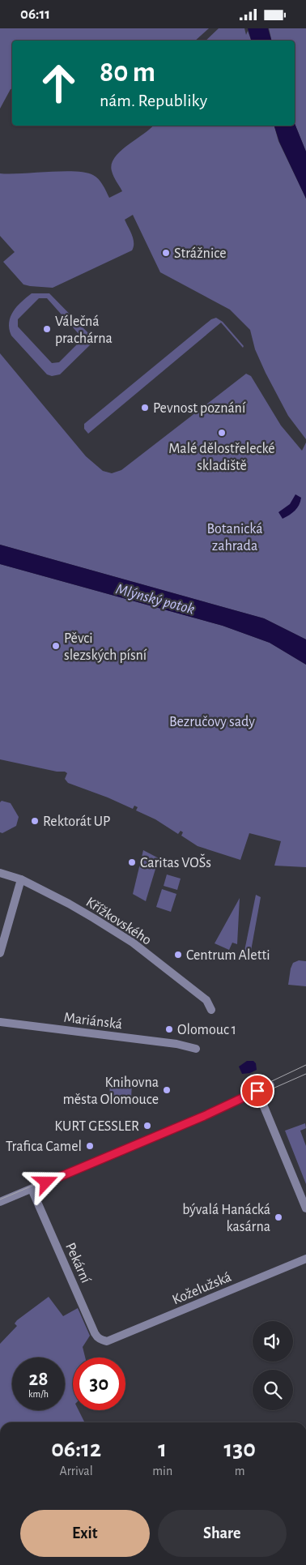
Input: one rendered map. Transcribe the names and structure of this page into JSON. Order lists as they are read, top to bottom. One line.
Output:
{"streets":{"street":["Křížkovského","Mariánská","Pekární","Koželužská"]},"crossings":[["Pekární","Koželužská"]],"water":["Mlýnský potok"],"parks":["Botanická zahrada","Bezručovy sady"],"places":["Strážnice","Válečná prachárna","Pevnost poznání","Malé dělostřelecké skladiště","Pěvci slezských písní","Rektorát UP","Caritas VOŠs","Centrum Aletti","Olomouc 1","Knihovna města Olomouce","KURT GESSLER","Trafica Camel","bývalá Hanácká kasárna"],"page":{"status":"06:11","turn":["80 m","nám. Republiky"],"speed":"28 km/h","limit":"30","eta":["06:12","Arrival","1","min","130","m"],"buttons":["Exit","Share"]}}
